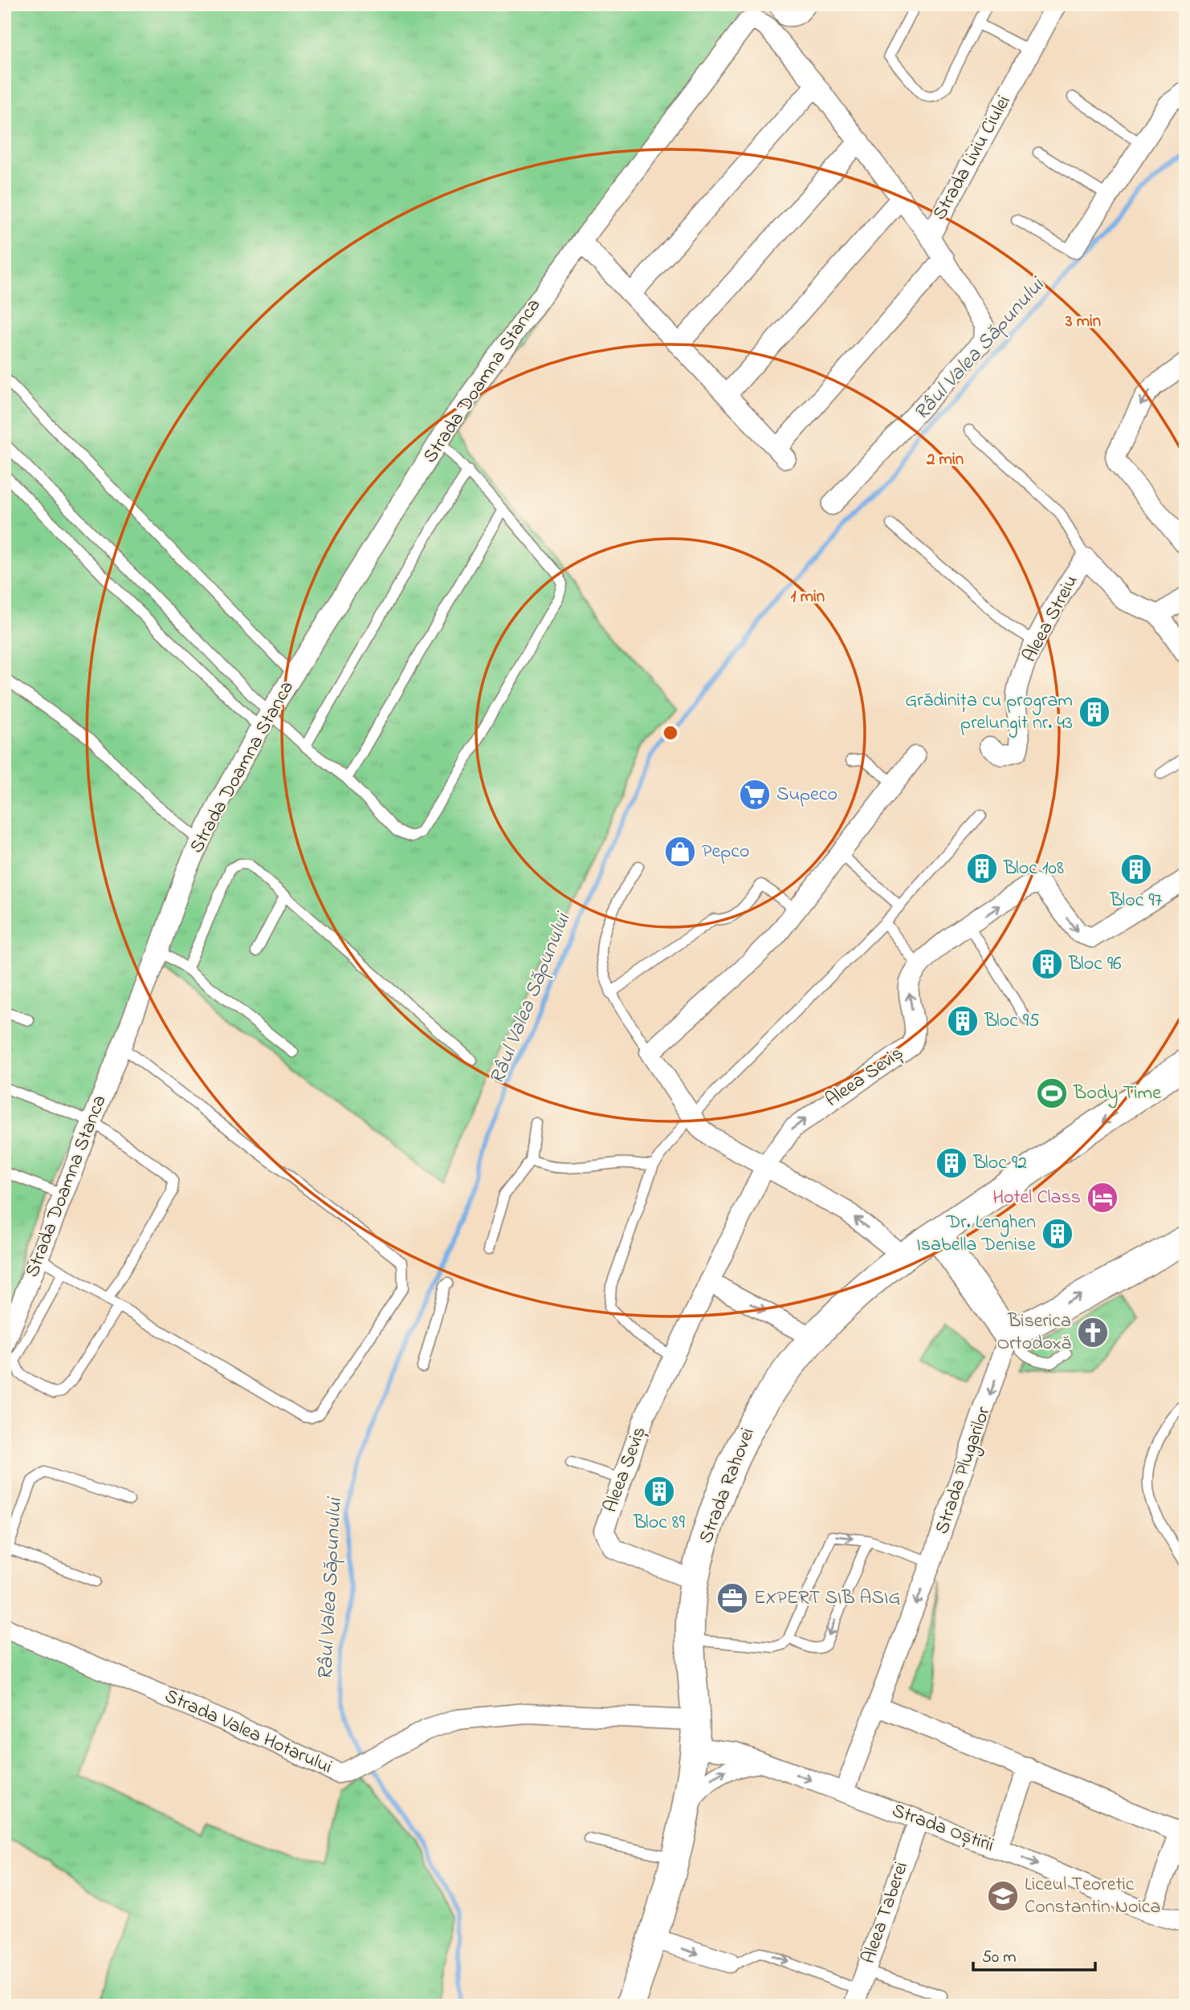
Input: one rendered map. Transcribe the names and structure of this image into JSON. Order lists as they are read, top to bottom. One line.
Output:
{"streets":{"street":["Strada Liviu Ciulei","Strada Doamna Stanca","Aleea Streiu","Aleea Seviș","Strada Plugarilor","Strada Rahovei","Strada Valea Hotarului","Strada Oștirii","Aleea Taberei"]},"crossings":[["Aleea Seviș","Strada Rahovei"],["Strada Plugarilor","Strada Oștirii"],["Strada Rahovei","Strada Valea Hotarului"],["Strada Rahovei","Strada Oștirii"],["Strada Valea Hotarului","Strada Oștirii"],["Strada Oștirii","Aleea Taberei"]],"one_way":["Strada Plugarilor"],"water":["Râul Valea Săpunului"],"places":{"building":["Grădinița cu program prelungit nr. 43","Bloc 108","Bloc 97","Bloc 96","Bloc 95","Bloc 92","Dr. Lenghen Isabella Denise","Bloc 89"],"supermarket":["Supeco"],"shop":["Pepco"],"sports":["Body Time"],"hotel":["Hotel Class"],"church":["Biserica Ortodoxă"],"office":["EXPERT SIB ASIG"],"school or university":["Liceul Teoretic Constantin Noica"]},"scale_bar":"50 m","rings":["3 min","2 min","1 min"]}
